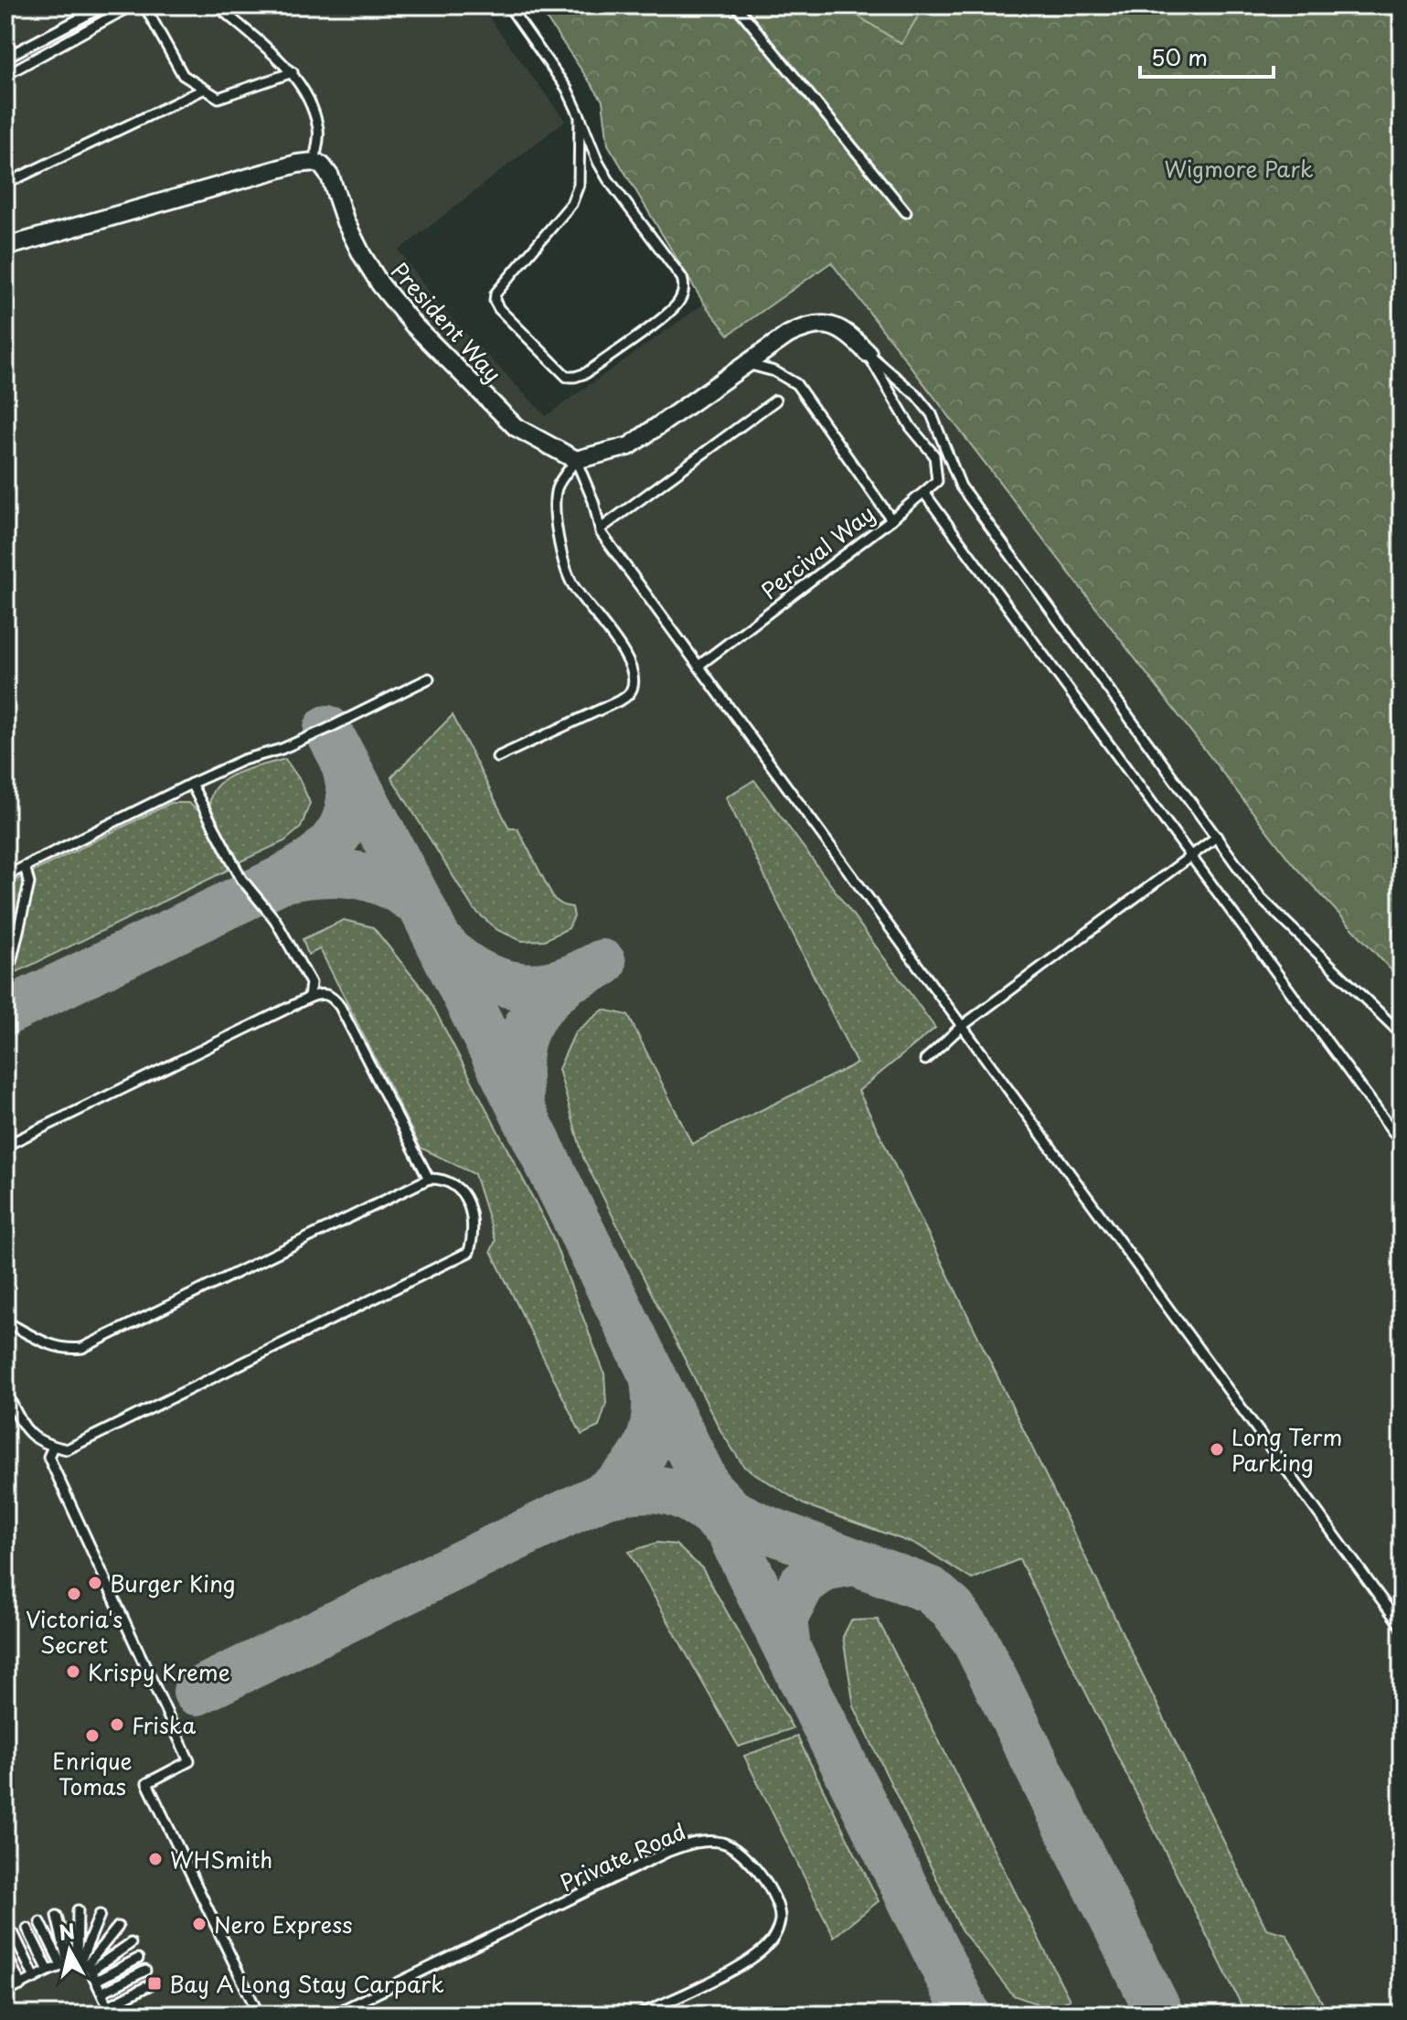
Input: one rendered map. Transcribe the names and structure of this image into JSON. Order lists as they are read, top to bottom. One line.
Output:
{"streets":{"street":["President Way"],"lane":["Percival Way","Private Road"]},"parks":["Wigmore Park"],"places":{"other":["Long Term Parking","Burger King","Victoria's Secret","Krispy Kreme","Friska","Enrique Tomas","WHSmith","Nero Express"],"transit":["Bay A Long Stay Carpark"]},"scale_bar":"50 m","north":"top"}
